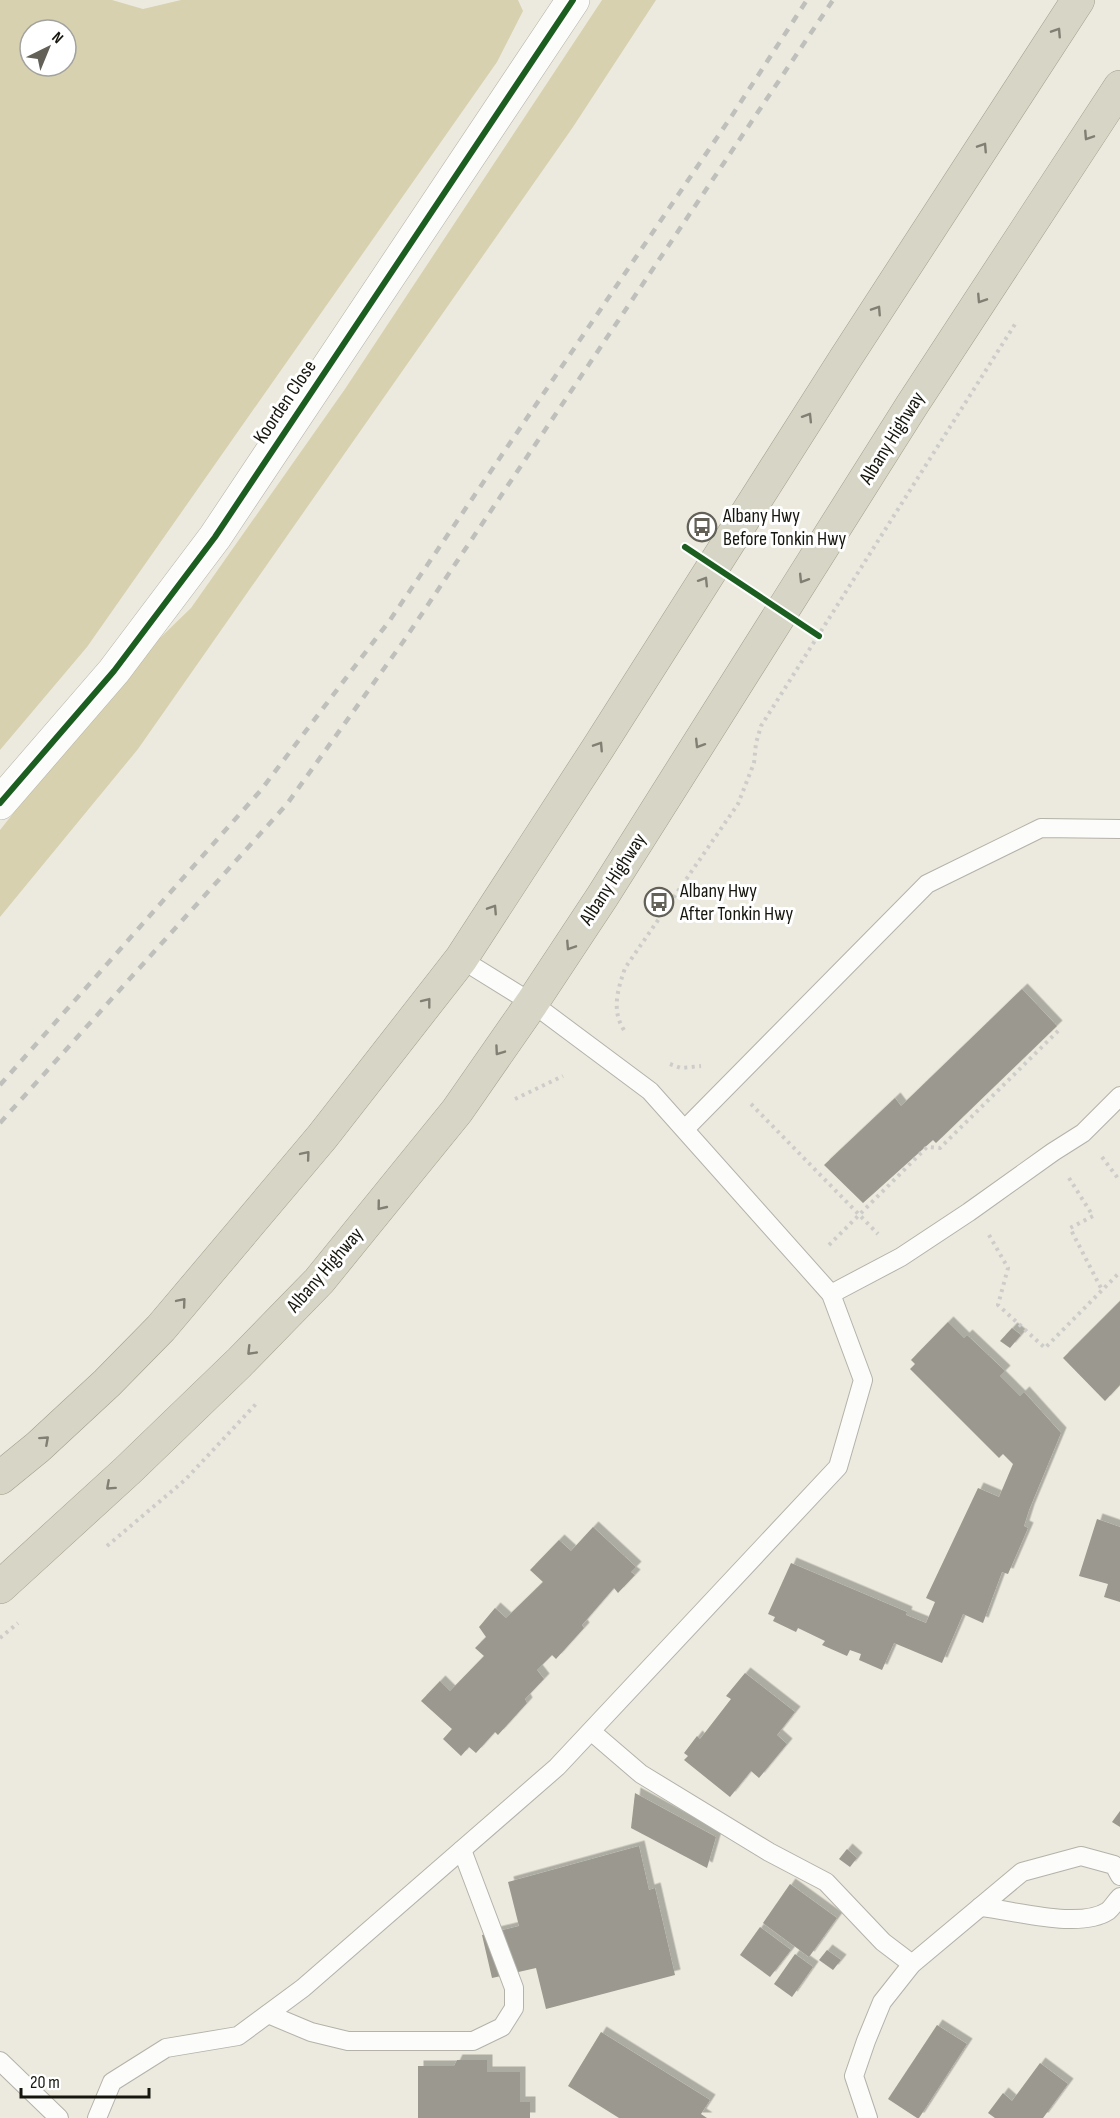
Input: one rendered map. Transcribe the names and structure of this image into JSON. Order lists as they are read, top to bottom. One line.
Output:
{"streets":{"highway":["Albany Highway"],"street":["Koorden Close"]},"places":{"bus stop":["Albany Hwy Before Tonkin Hwy","Albany Hwy After Tonkin Hwy"]},"scale_bar":"20 m","north":"top right"}
